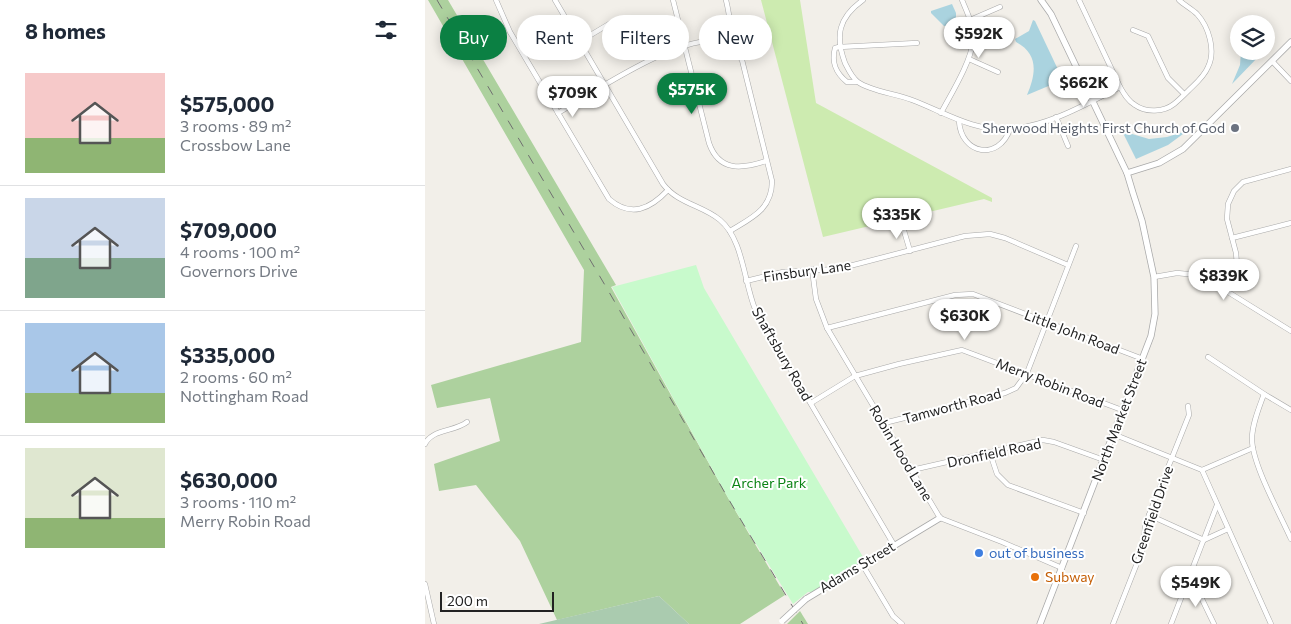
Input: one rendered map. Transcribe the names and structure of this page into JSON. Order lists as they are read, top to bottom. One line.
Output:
{"streets":{"street":["Finsbury Lane","Little John Road","Shaftsbury Road","Merry Robin Road","Tamworth Road","North Market Street","Robin Hood Lane","Dronfield Road","Greenfield Drive","Adams Street"]},"crossings":[["Finsbury Lane","Shaftsbury Road"],["Finsbury Lane","Tamworth Road"],["Finsbury Lane","Robin Hood Lane"],["Little John Road","Tamworth Road"],["Little John Road","North Market Street"],["Little John Road","Robin Hood Lane"],["Shaftsbury Road","Merry Robin Road"],["Shaftsbury Road","Adams Street"],["Merry Robin Road","Tamworth Road"],["Merry Robin Road","North Market Street"],["Merry Robin Road","Robin Hood Lane"],["Tamworth Road","Robin Hood Lane"],["North Market Street","Dronfield Road"],["Robin Hood Lane","Dronfield Road"],["Robin Hood Lane","Adams Street"]],"parks":["Archer Park"],"places":["Sherwood Heights First Church of God","out of business","Subway"],"scale_bar":"200 m","page":{"heading":"8 homes","chip":["Buy","Rent","Filters","New"],"price":["$592K","$662K","$575K","$709K","$335K","$839K","$630K","$549K"],"list":[{"name":"$575,000","note":"3 rooms · 89 m² · Crossbow Lane"},{"name":"$709,000","note":"4 rooms · 100 m² · Governors Drive"},{"name":"$335,000","note":"2 rooms · 60 m² · Nottingham Road"},{"name":"$630,000","note":"3 rooms · 110 m² · Merry Robin Road"}],"scale":"200 m"}}
